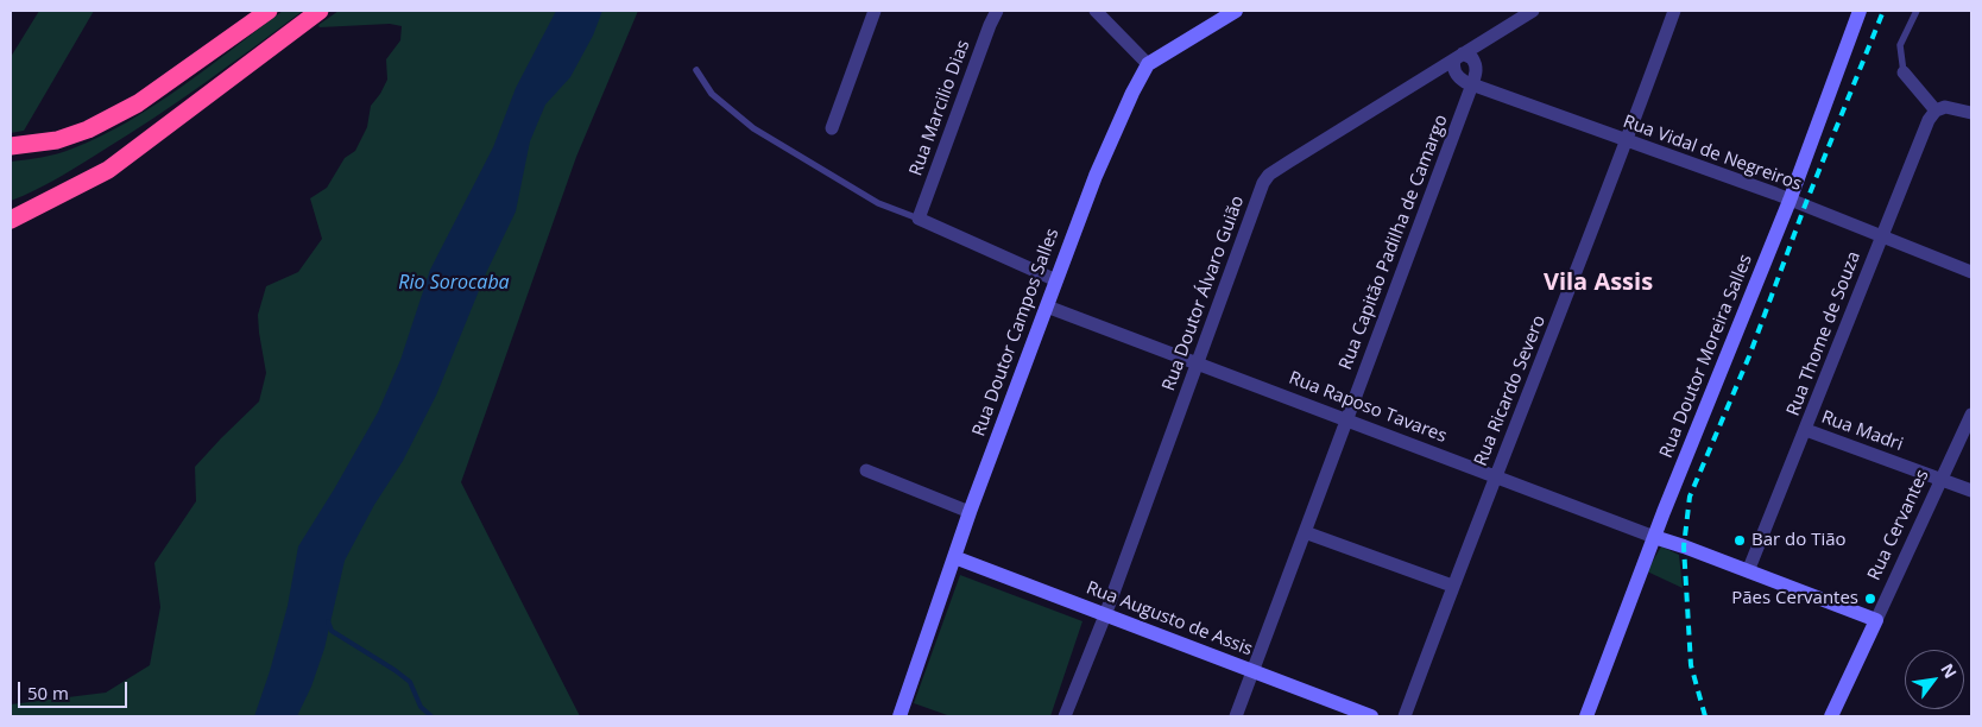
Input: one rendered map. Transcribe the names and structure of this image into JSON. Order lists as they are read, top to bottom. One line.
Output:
{"streets":{"main road":["Rua Doutor Campos Salles","Rua Doutor Moreira Salles","Rua Raposo Tavares","Rua Cervantes","Rua Augusto de Assis"],"street":["Rua Marcilio Dias","Rua Vidal de Negreiros","Rua Capitão Padilha de Camargo","Rua Doutor Álvaro Guião","Rua Thome de Souza","Rua Ricardo Severo","Rua Madri"]},"crossings":[["Rua Vidal de Negreiros","Rua Capitão Padilha de Camargo"],["Rua Vidal de Negreiros","Rua Doutor Álvaro Guião"],["Rua Vidal de Negreiros","Rua Thome de Souza"],["Rua Vidal de Negreiros","Rua Doutor Moreira Salles"],["Rua Vidal de Negreiros","Rua Ricardo Severo"],["Rua Capitão Padilha de Camargo","Rua Doutor Álvaro Guião"],["Rua Capitão Padilha de Camargo","Rua Raposo Tavares"],["Rua Capitão Padilha de Camargo","Rua Augusto de Assis"],["Rua Doutor Álvaro Guião","Rua Raposo Tavares"],["Rua Doutor Álvaro Guião","Rua Augusto de Assis"],["Rua Doutor Campos Salles","Rua Raposo Tavares"],["Rua Doutor Campos Salles","Rua Augusto de Assis"],["Rua Thome de Souza","Rua Raposo Tavares"],["Rua Thome de Souza","Rua Madri"],["Rua Doutor Moreira Salles","Rua Raposo Tavares"],["Rua Ricardo Severo","Rua Raposo Tavares"],["Rua Raposo Tavares","Rua Cervantes"],["Rua Madri","Rua Cervantes"]],"districts":["Vila Assis"],"water":["Rio Sorocaba"],"places":["Bar do Tião","Pães Cervantes"],"scale_bar":"50 m","north":"top right"}
